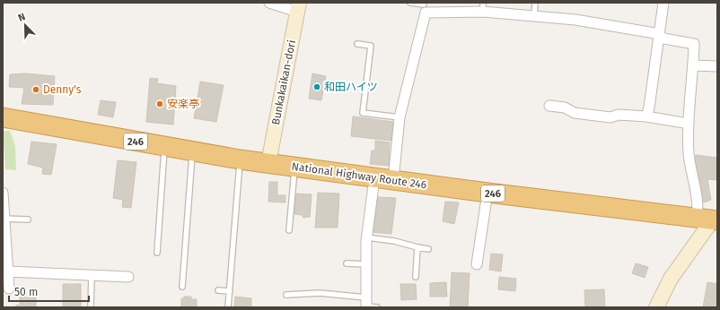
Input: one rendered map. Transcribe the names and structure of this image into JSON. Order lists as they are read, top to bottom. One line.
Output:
{"streets":{"highway":["246","National Highway Route 246"],"street":["Bunkakaikan-dori"]},"crossings":[["Bunkakaikan-dori","National Highway Route 246"]],"places":["和田ハイツ","Denny's","安楽亭"],"scale_bar":"50 m","north":"top left"}
